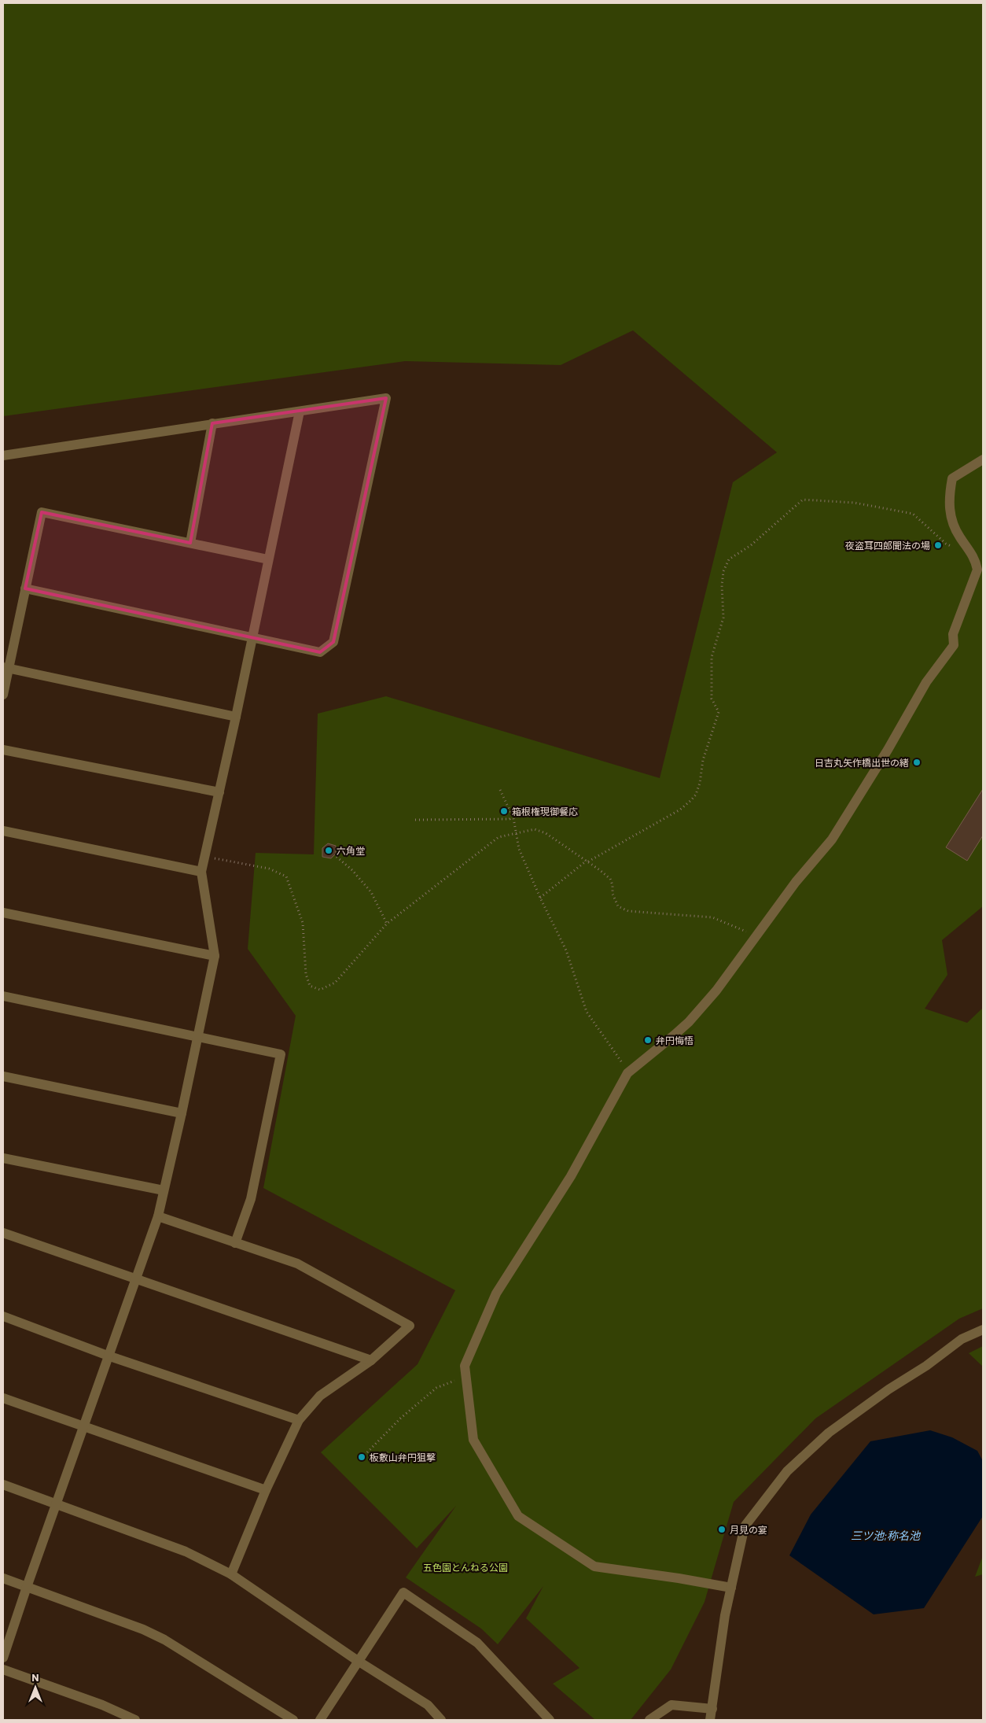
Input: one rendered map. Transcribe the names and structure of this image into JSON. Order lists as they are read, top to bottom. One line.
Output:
{"water":["三ツ池;称名池"],"parks":["五色園とんねる公園"],"places":["夜盗耳四郎聞法の場","日吉丸矢作橋出世の緒","箱根権現御餐応","六角堂","弁円悔悟","板敷山弁円狙撃","月見の宴"],"north":"top"}
